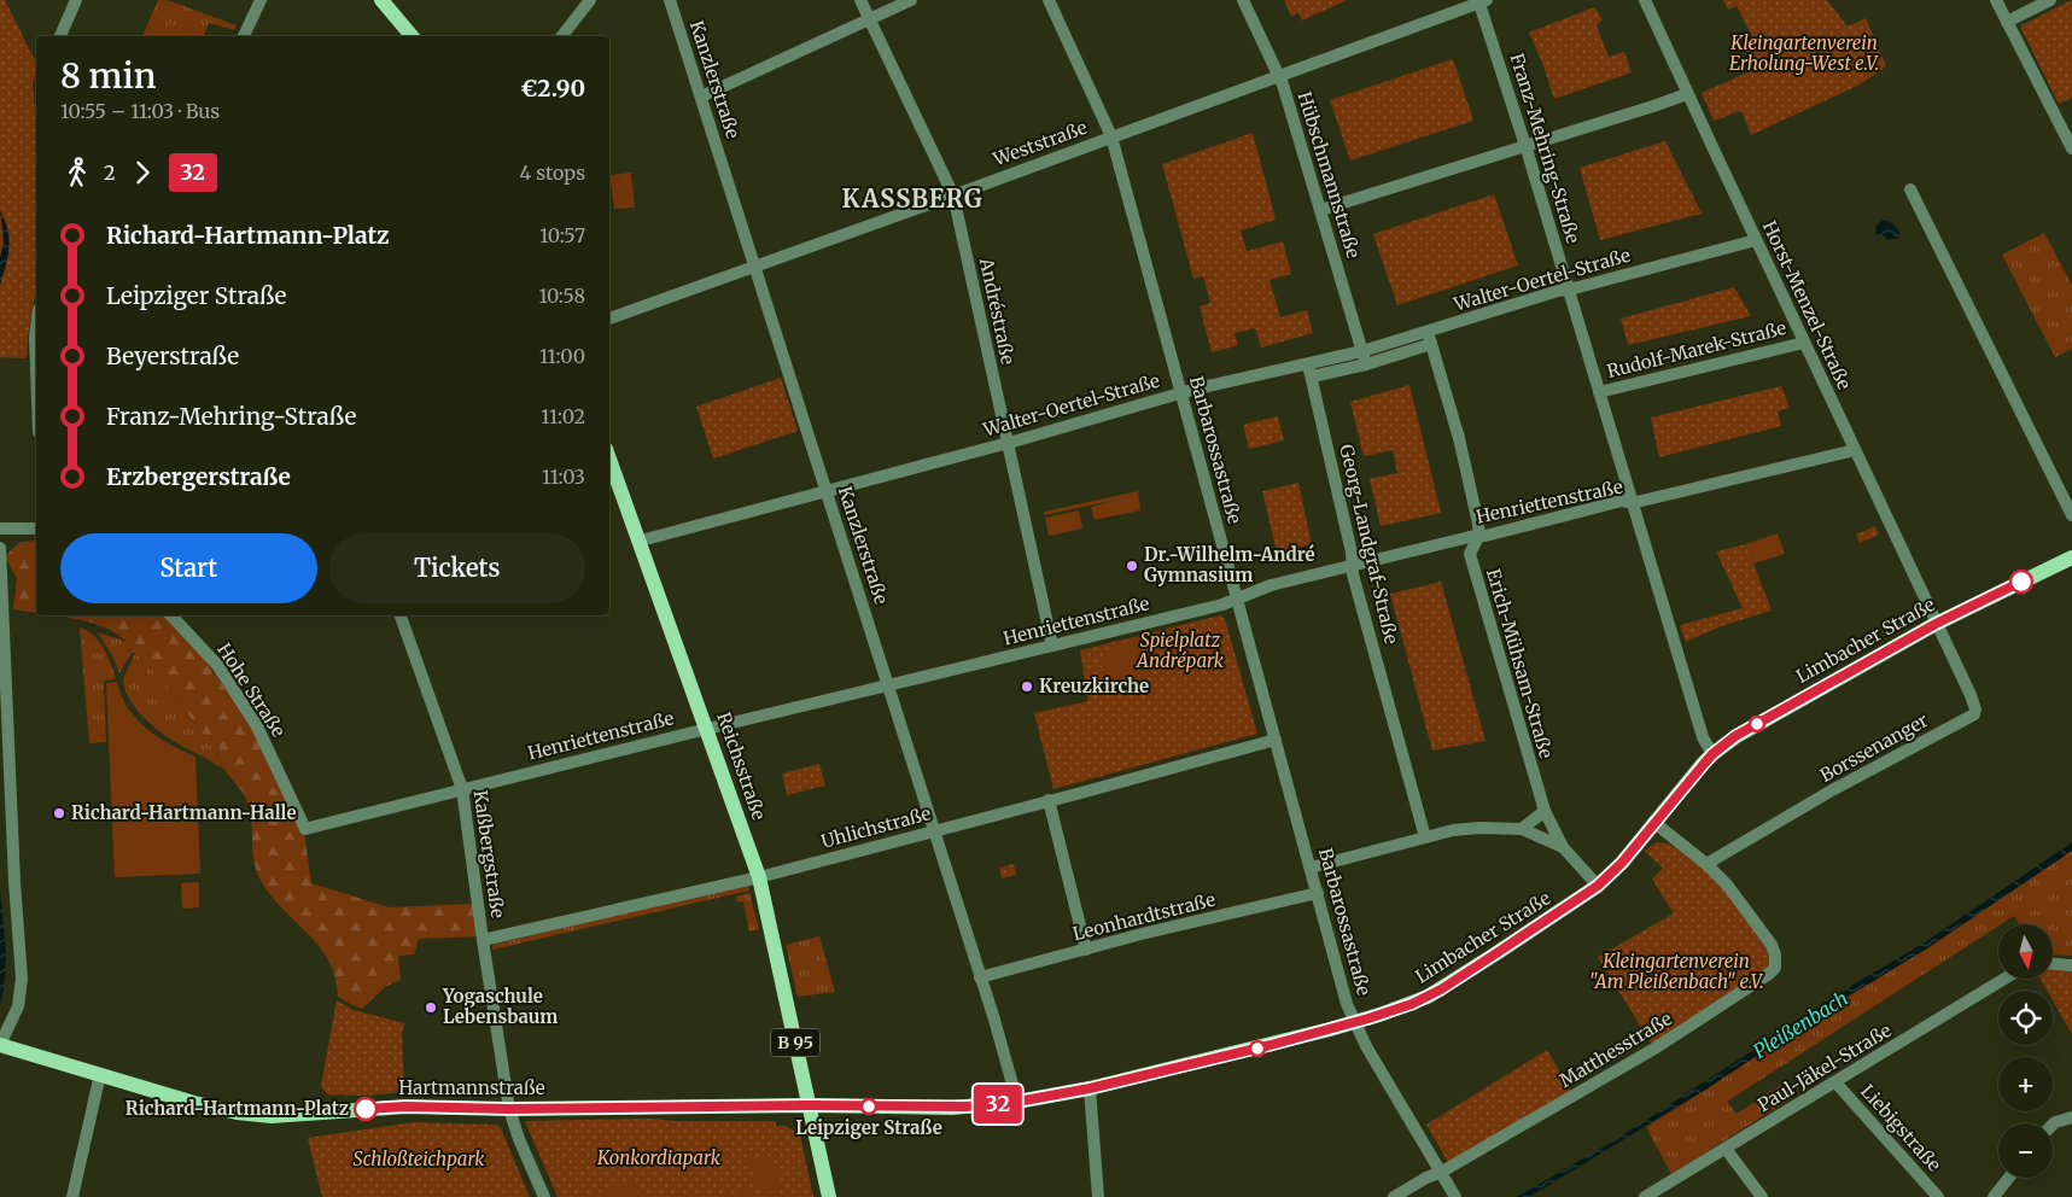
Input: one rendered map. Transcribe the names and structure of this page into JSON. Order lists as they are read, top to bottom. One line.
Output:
{"streets":{"main road":["Limbacher Straße","Reichsstraße","B 95","Hartmannstraße"],"street":["Kanzlerstraße","Weststraße","Franz-Mehring-Straße","Hübschmannstraße","Walter-Oertel-Straße","Horst-Menzel-Straße","Andréstraße","Rudolf-Marek-Straße","Barbarossastraße","Henriettenstraße","Georg-Landgraf-Straße","Erich-Mühsam-Straße","Hohe Straße","Borssenanger","Uhlichstraße","Kaßbergstraße","Leonhardtstraße","Matthesstraße","Paul-Jäkel-Straße","Liebigstraße"]},"crossings":[["Kanzlerstraße","Weststraße"],["Kanzlerstraße","Walter-Oertel-Straße"],["Kanzlerstraße","Henriettenstraße"],["Kanzlerstraße","Limbacher Straße"],["Kanzlerstraße","Uhlichstraße"],["Kanzlerstraße","Leonhardtstraße"],["Weststraße","Franz-Mehring-Straße"],["Weststraße","Hübschmannstraße"],["Weststraße","Andréstraße"],["Weststraße","Barbarossastraße"],["Franz-Mehring-Straße","Walter-Oertel-Straße"],["Franz-Mehring-Straße","Rudolf-Marek-Straße"],["Franz-Mehring-Straße","Henriettenstraße"],["Franz-Mehring-Straße","Limbacher Straße"],["Hübschmannstraße","Walter-Oertel-Straße"],["Walter-Oertel-Straße","Horst-Menzel-Straße"],["Walter-Oertel-Straße","Andréstraße"],["Walter-Oertel-Straße","Barbarossastraße"],["Walter-Oertel-Straße","Georg-Landgraf-Straße"],["Walter-Oertel-Straße","Erich-Mühsam-Straße"],["Walter-Oertel-Straße","Reichsstraße"],["Horst-Menzel-Straße","Rudolf-Marek-Straße"],["Horst-Menzel-Straße","Henriettenstraße"],["Horst-Menzel-Straße","Limbacher Straße"],["Horst-Menzel-Straße","Borssenanger"],["Andréstraße","Henriettenstraße"],["Barbarossastraße","Henriettenstraße"],["Barbarossastraße","Limbacher Straße"],["Barbarossastraße","Uhlichstraße"],["Barbarossastraße","Leonhardtstraße"],["Barbarossastraße","Matthesstraße"],["Henriettenstraße","Georg-Landgraf-Straße"],["Henriettenstraße","Erich-Mühsam-Straße"],["Henriettenstraße","Hohe Straße"],["Henriettenstraße","Reichsstraße"],["Henriettenstraße","Kaßbergstraße"],["Limbacher Straße","Erich-Mühsam-Straße"],["Limbacher Straße","Borssenanger"],["Limbacher Straße","Reichsstraße"],["Limbacher Straße","B 95"],["Limbacher Straße","Matthesstraße"],["Limbacher Straße","Hartmannstraße"],["Borssenanger","Matthesstraße"],["Reichsstraße","Uhlichstraße"],["Reichsstraße","B 95"],["Reichsstraße","Hartmannstraße"],["Uhlichstraße","Kaßbergstraße"],["Kaßbergstraße","Hartmannstraße"],["B 95","Hartmannstraße"],["Paul-Jäkel-Straße","Liebigstraße"]],"districts":["KASSBERG"],"water":["Pleißenbach"],"parks":["Kleingartenverein Erholung-West e.V.","Spielplatz Andrépark","Kleingartenverein \"Am Pleißenbach\" e.V.","Konkordiapark","Schloßteichpark"],"places":["Dr.-Wilhelm-André Gymnasium","Kreuzkirche","Richard-Hartmann-Halle","Yogaschule Lebensbaum","Leipziger Straße","Richard-Hartmann-Platz"],"lines":["bus line 32"],"north":"bottom","page":{"on_map":"32","heading":["8 min","10:55 – 11:03 · Bus","€2.90"],"legs":["2","32","4 stops"],"list":[{"name":"Richard-Hartmann-Platz","value":"10:57"},{"name":"Leipziger Straße","value":"10:58"},{"name":"Beyerstraße","value":"11:00"},{"name":"Franz-Mehring-Straße","value":"11:02"},{"name":"Erzbergerstraße","value":"11:03"}],"buttons":["Start","Tickets"],"map_buttons":["+","−"]}}
